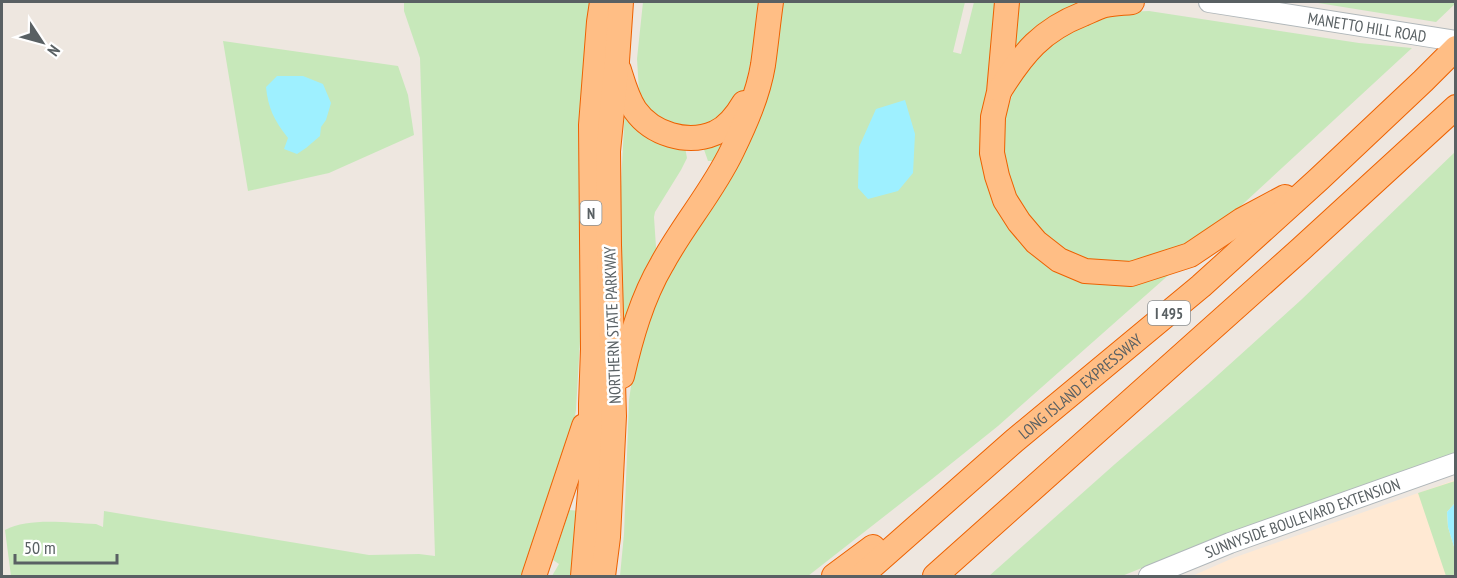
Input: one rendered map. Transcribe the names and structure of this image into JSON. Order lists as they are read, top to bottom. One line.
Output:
{"streets":{"highway":["N","I 495","NORTHERN STATE PARKWAY","LONG ISLAND EXPRESSWAY"],"main road":["MANETTO HILL ROAD","SUNNYSIDE BOULEVARD EXTENSION"]},"scale_bar":"50 m","north":"bottom right"}
